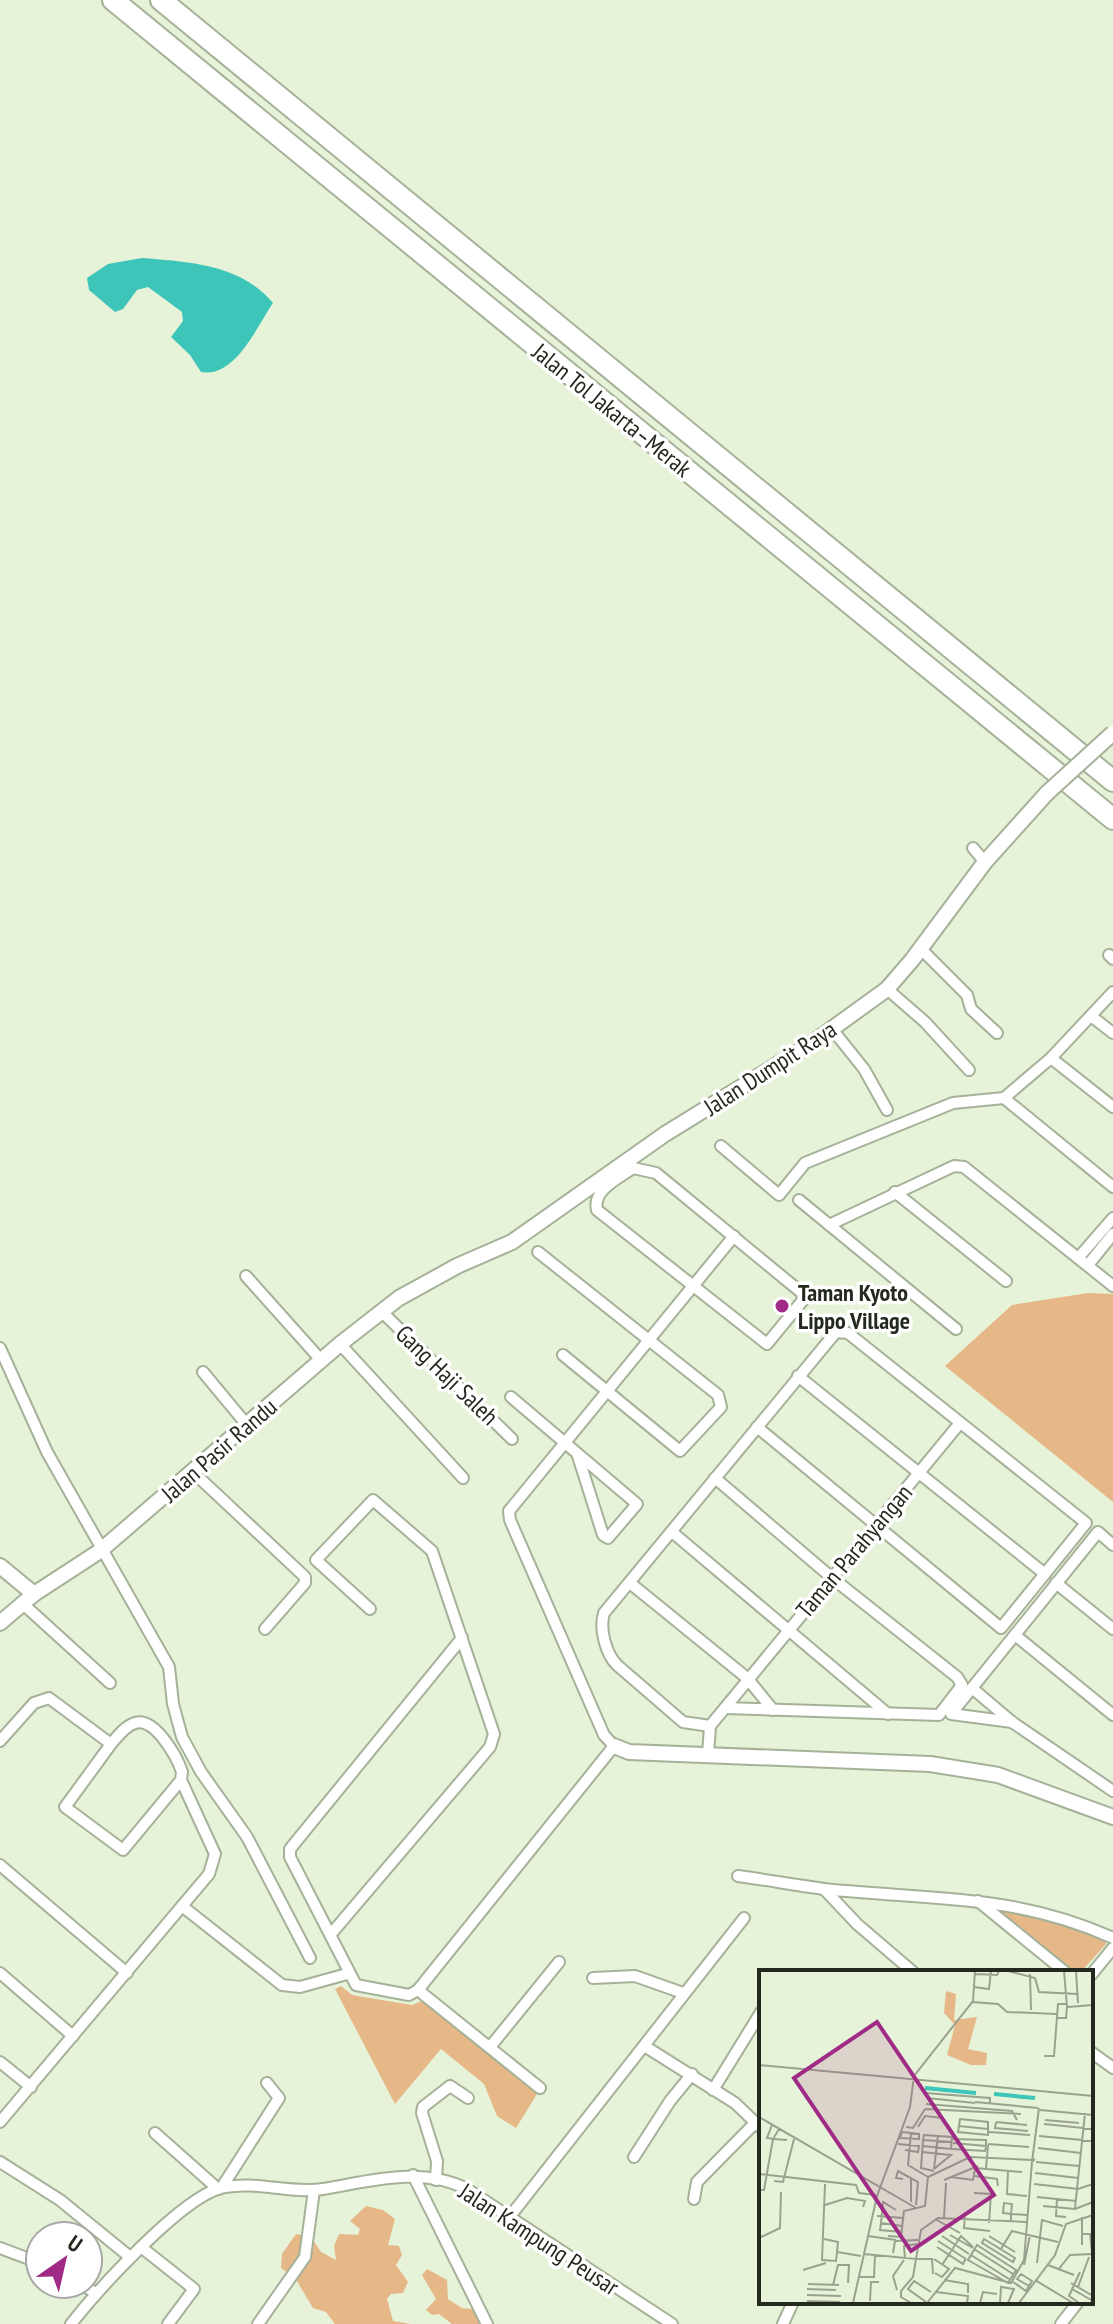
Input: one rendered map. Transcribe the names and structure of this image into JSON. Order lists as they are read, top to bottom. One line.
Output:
{"streets":{"highway":["Jalan Tol Jakarta–Merak"],"main road":["Jalan Dumpit Raya","Jalan Pasir Randu"],"street":["Gang Haji Saleh","Taman Parahyangan","Jalan Kampung Peusar"]},"crossings":[["Jalan Dumpit Raya","Jalan Pasir Randu"],["Gang Haji Saleh","Jalan Pasir Randu"]],"places":["Taman Kyoto Lippo Village"],"north":"top right"}
